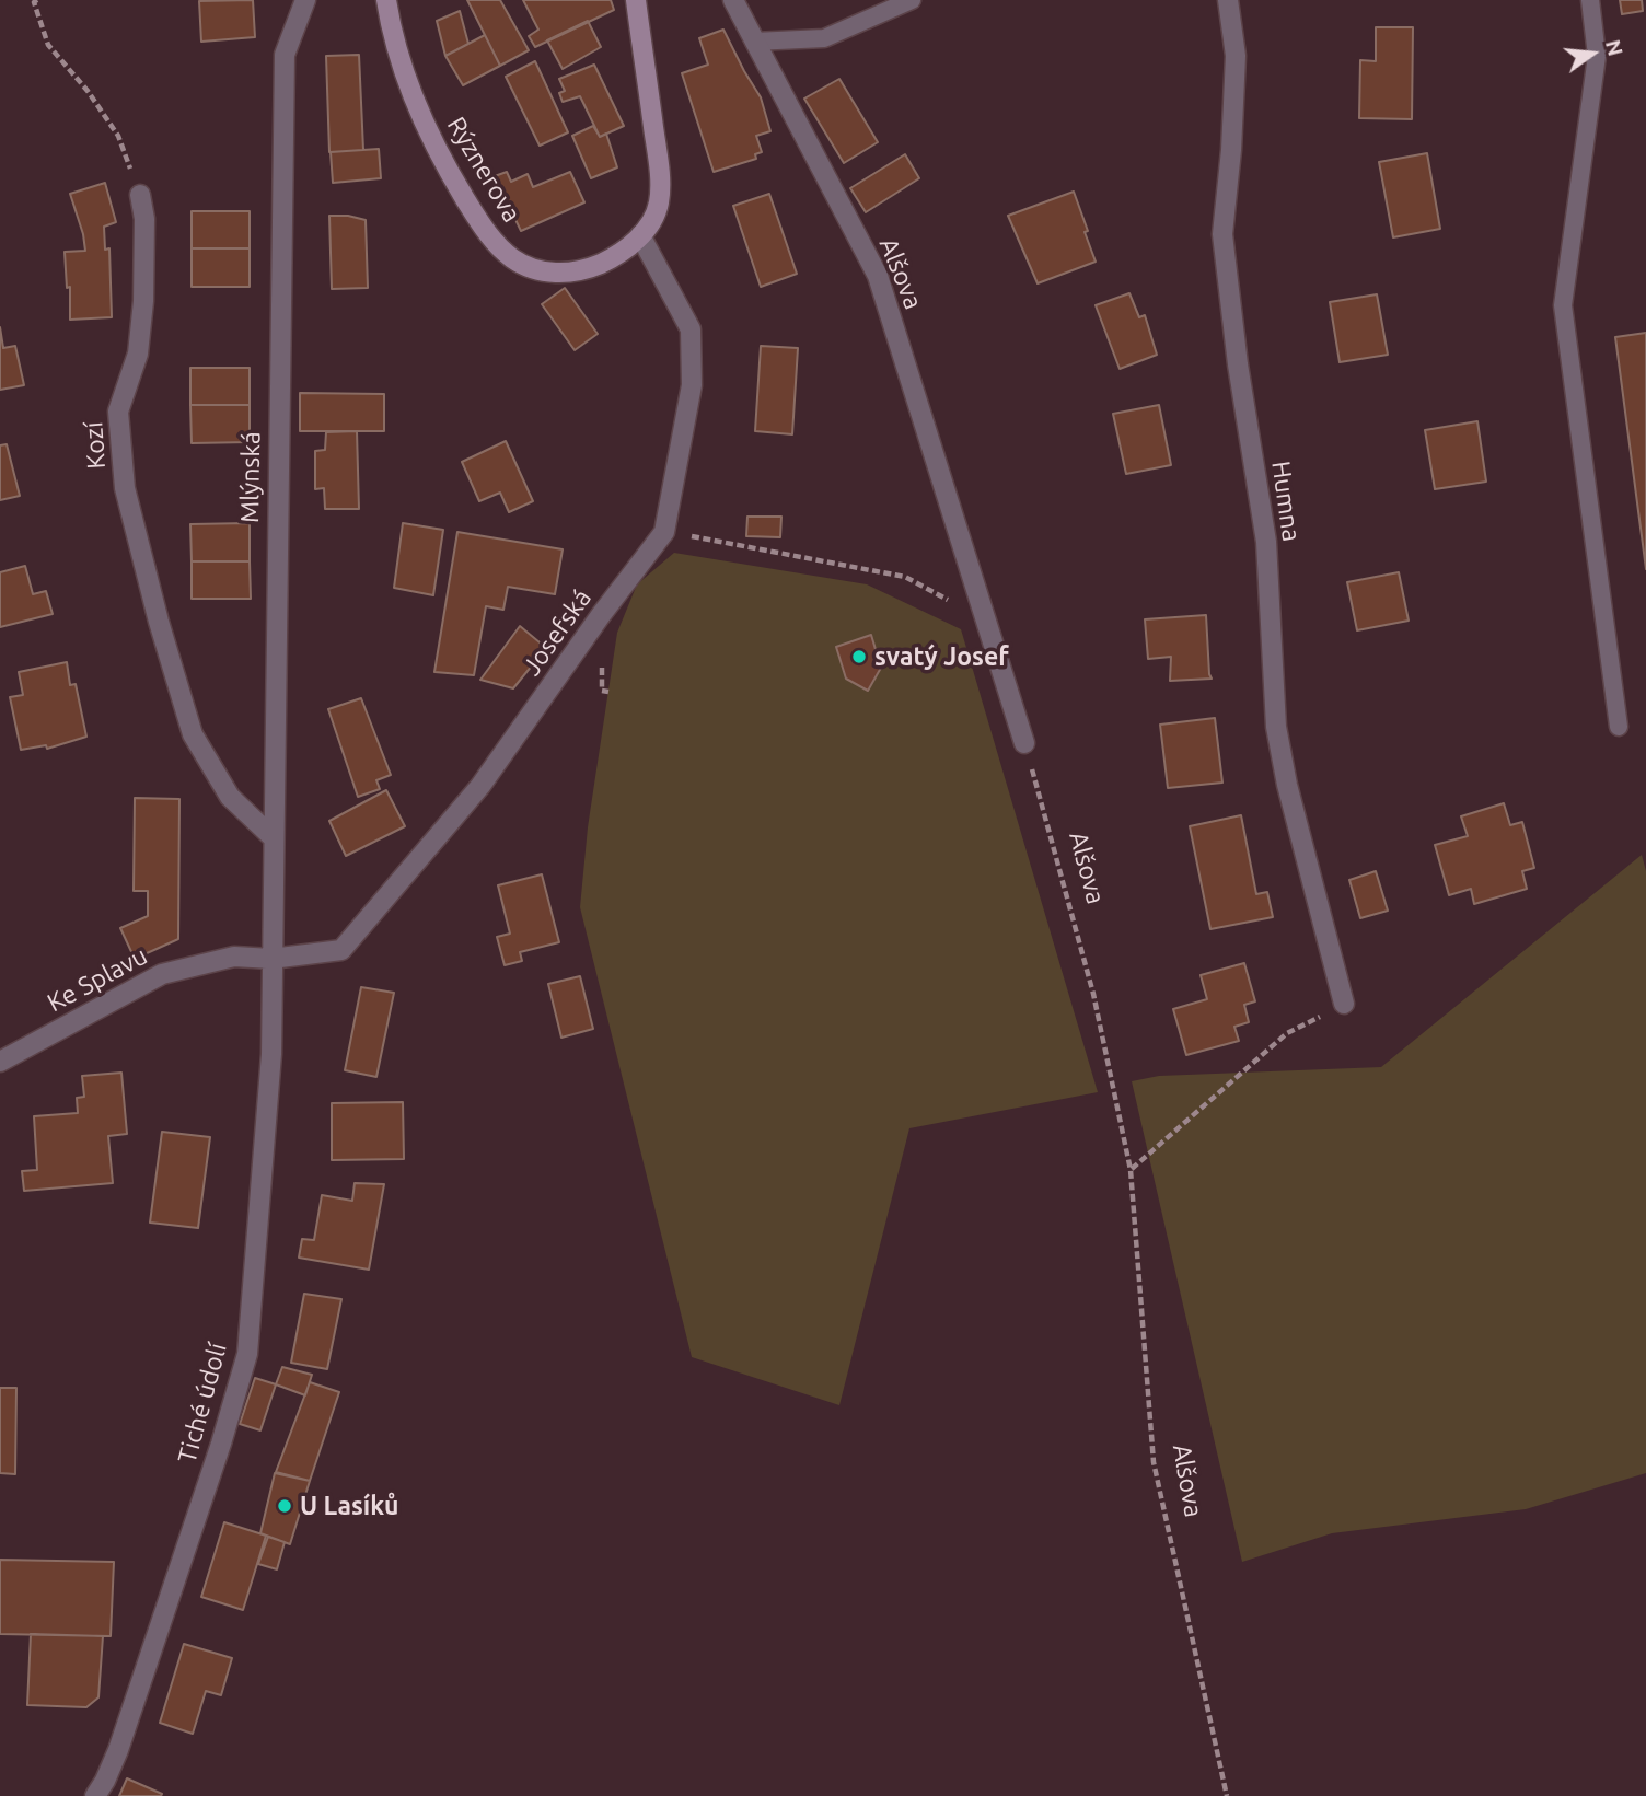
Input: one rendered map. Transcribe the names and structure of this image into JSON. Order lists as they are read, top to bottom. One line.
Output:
{"streets":{"street":["Rýznerova","Alšova","Kozí","Mlýnská","Humna","Josefská","Ke Splavu","Tiché údolí"]},"crossings":[["Rýznerova","Josefská"],["Kozí","Mlýnská"],["Mlýnská","Josefská"],["Mlýnská","Ke Splavu"],["Mlýnská","Tiché údolí"],["Josefská","Ke Splavu"],["Josefská","Tiché údolí"],["Ke Splavu","Tiché údolí"]],"places":["svatý Josef","U Lasíků"],"north":"right"}
